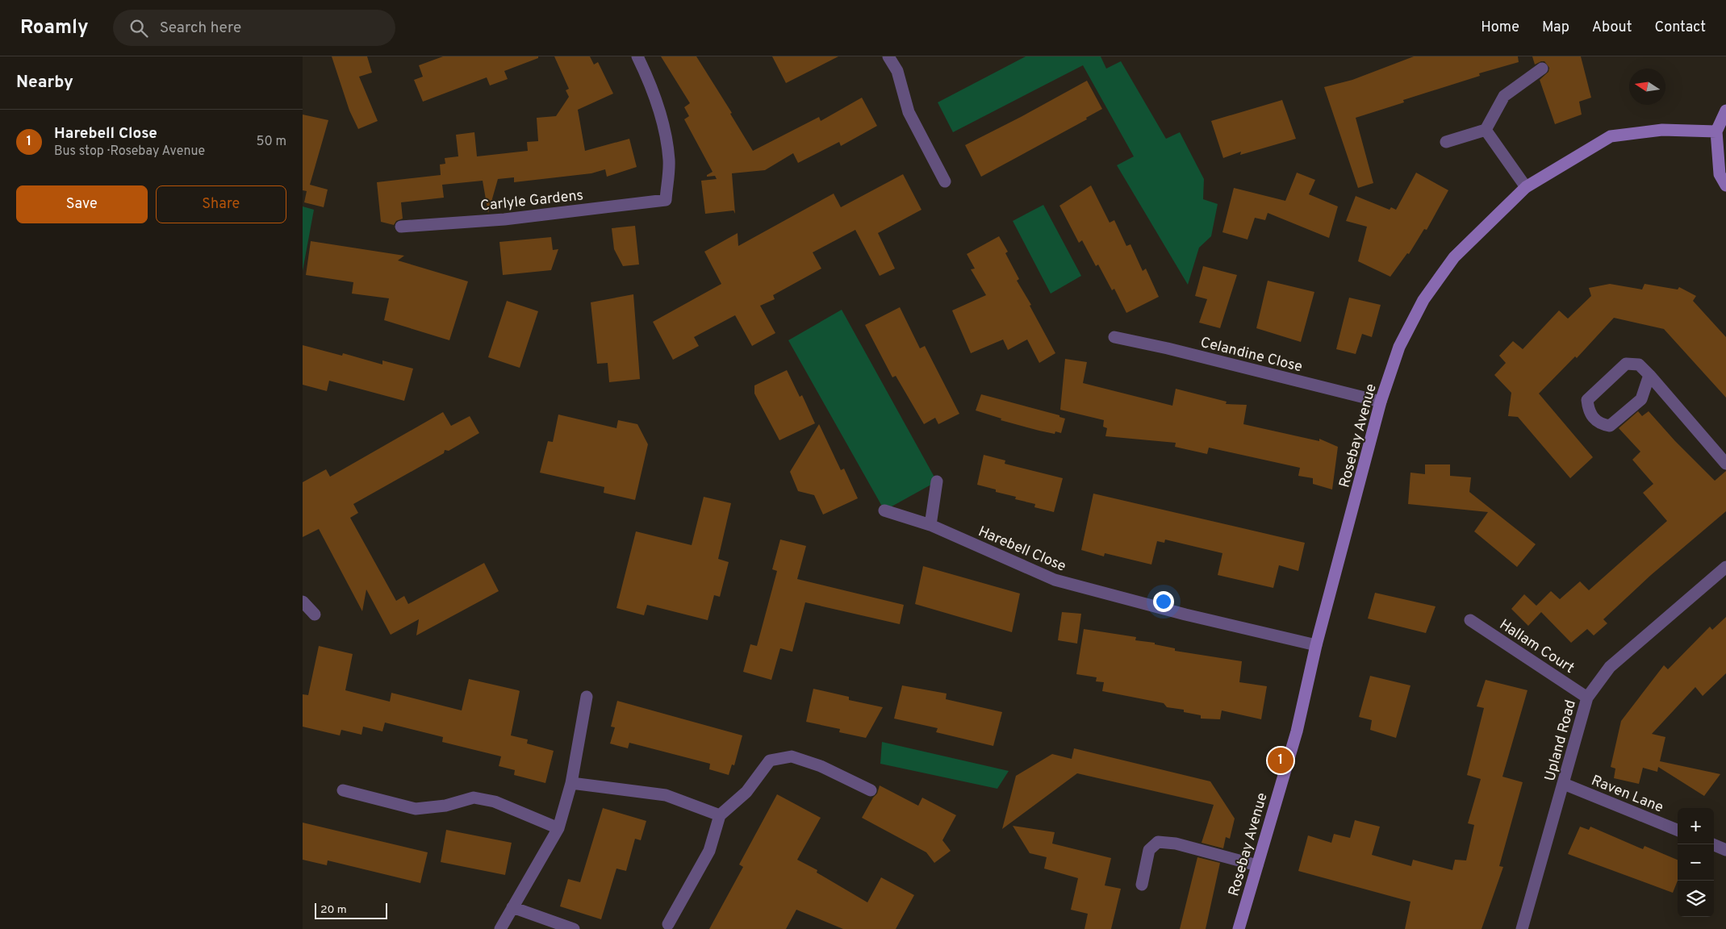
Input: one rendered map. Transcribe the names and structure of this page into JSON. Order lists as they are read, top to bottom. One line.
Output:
{"streets":{"street":["Carlyle Gardens","Celandine Close","Rosebay Avenue","Harebell Close","Hallam Court","Upland Road","Raven Lane"]},"crossings":[["Celandine Close","Rosebay Avenue"],["Rosebay Avenue","Harebell Close"],["Hallam Court","Upland Road"],["Upland Road","Raven Lane"]],"scale_bar":"20 m","north":"left","page":{"header":"Roamly","search":"Search here","nav":["Home","Map","About","Contact"],"heading":"Nearby","list":[{"mark":"1","name":"Harebell Close","note":"Bus stop · Rosebay Avenue","value":"50 m"}],"buttons":["Save","Share"],"pins":"1","map_buttons":["+","−"],"scale":"20 m"}}
